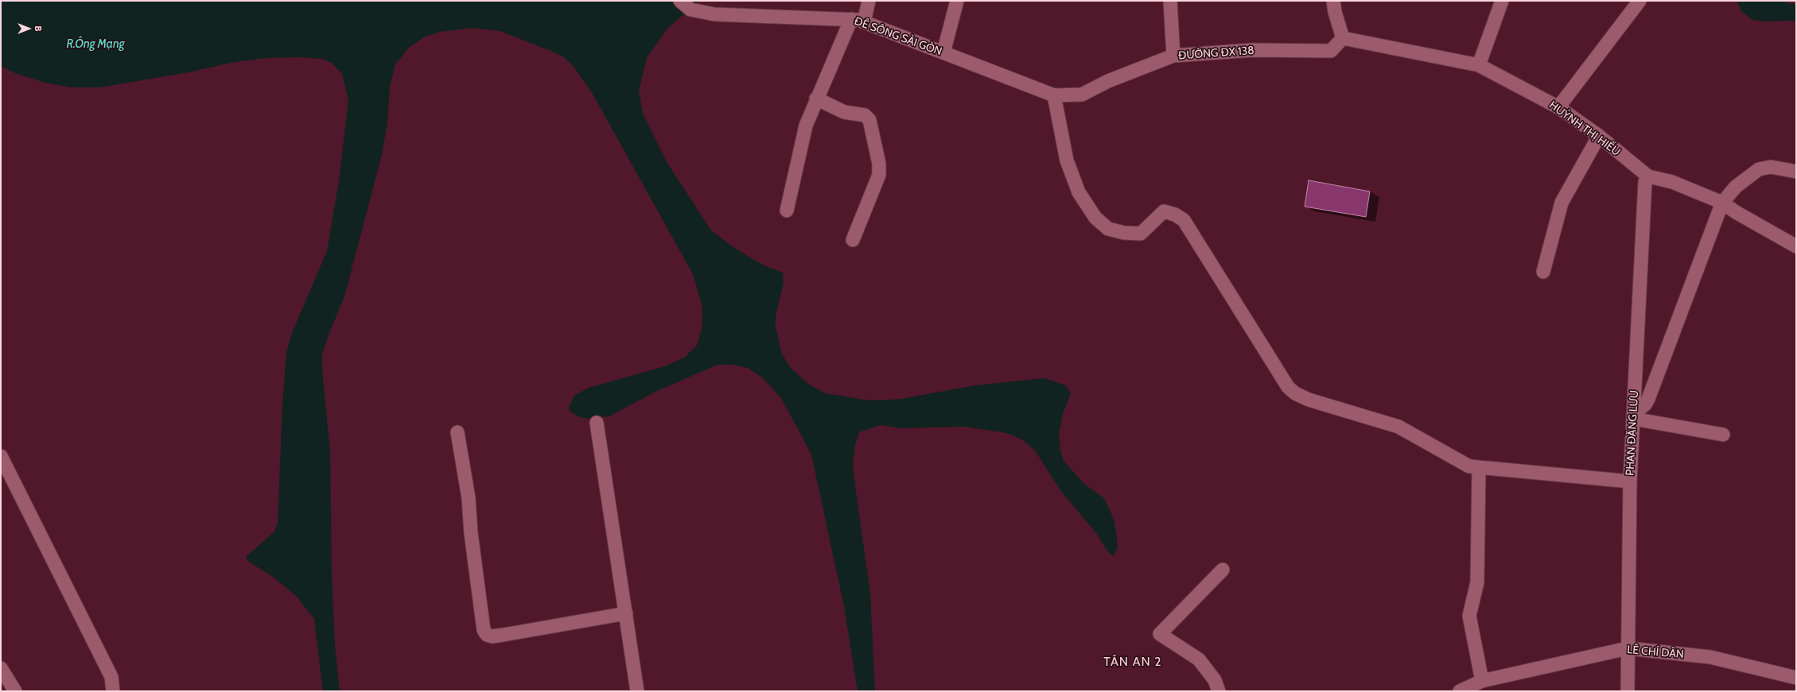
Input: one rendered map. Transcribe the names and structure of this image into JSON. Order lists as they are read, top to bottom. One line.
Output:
{"streets":{"street":["ĐÊ SÔNG SÀI GÒN","ĐƯỜNG ĐX 138","HUỲNH THỊ HIẾU","PHAN ĐĂNG LƯU","LÊ CHÍ DÂN"]},"crossings":[["ĐÊ SÔNG SÀI GÒN","ĐƯỜNG ĐX 138"],["ĐƯỜNG ĐX 138","HUỲNH THỊ HIẾU"],["HUỲNH THỊ HIẾU","PHAN ĐĂNG LƯU"],["PHAN ĐĂNG LƯU","LÊ CHÍ DÂN"]],"districts":["TÂN AN 2"],"water":["R.Ông Mạng"],"north":"right"}
